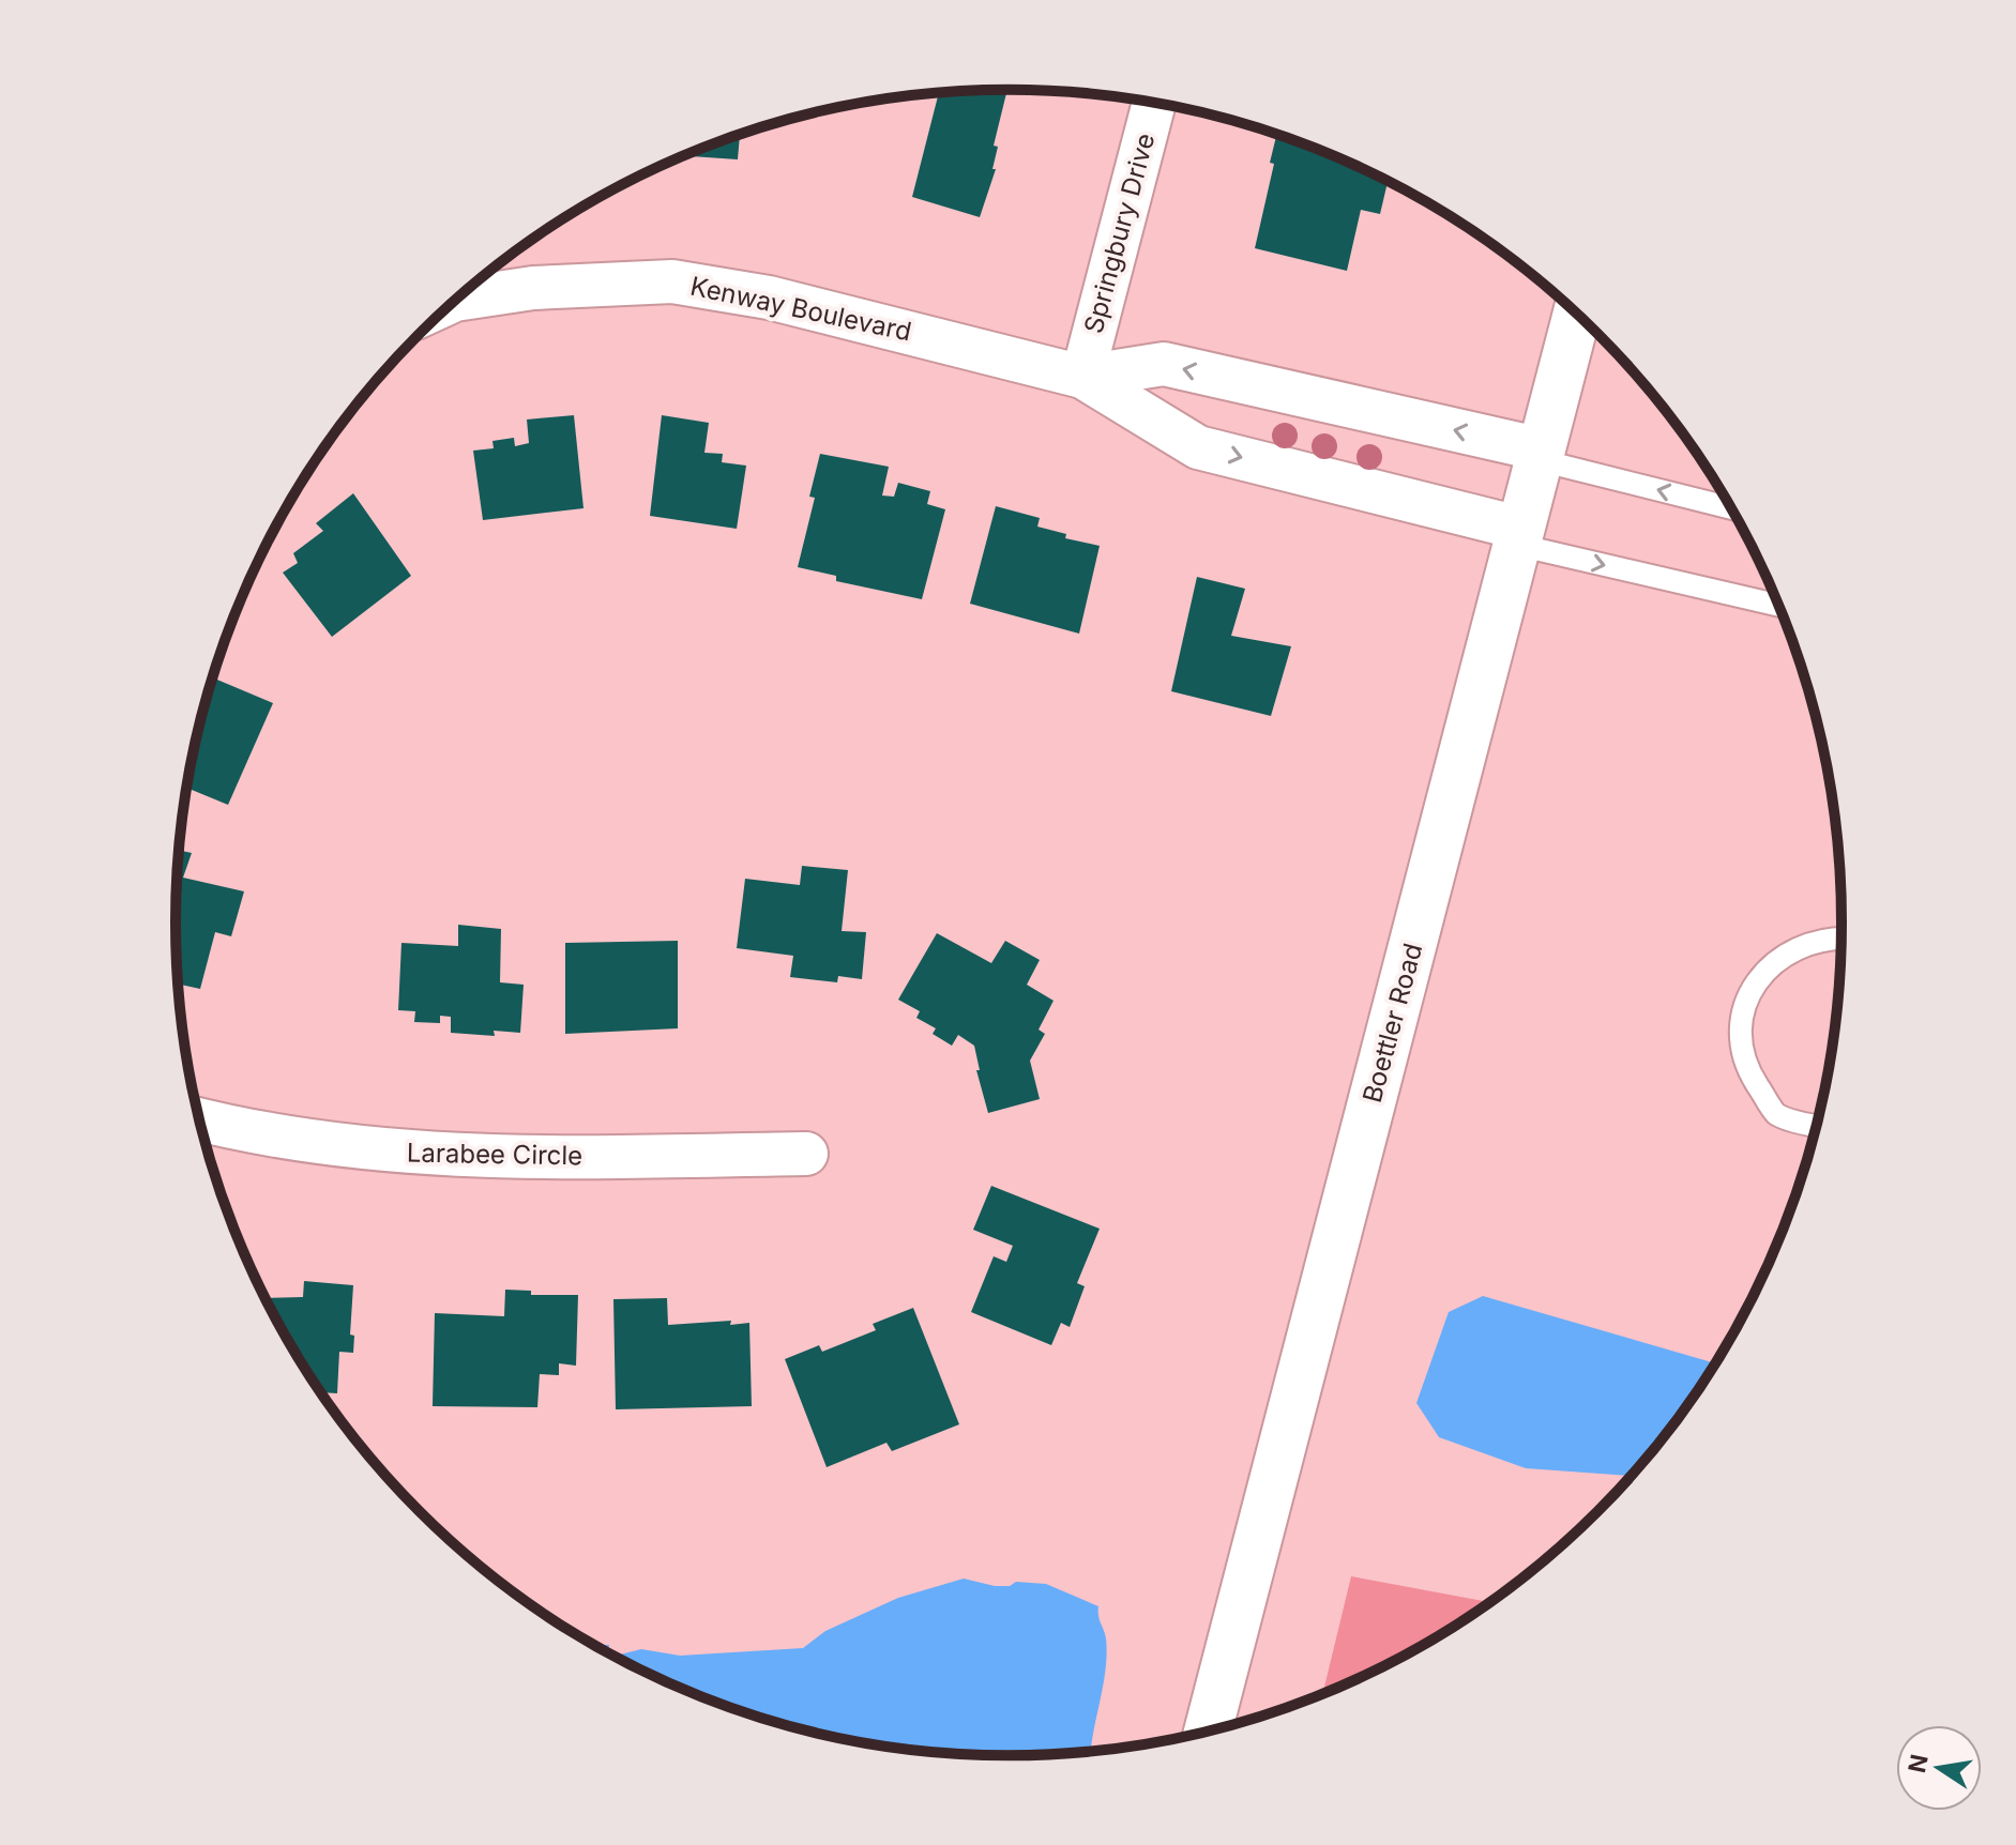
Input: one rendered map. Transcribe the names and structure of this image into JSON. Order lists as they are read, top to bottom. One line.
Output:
{"streets":{"street":["Springbury Drive","Kenway Boulevard","Boettler Road","Larabee Circle"]},"crossings":[["Springbury Drive","Kenway Boulevard"],["Kenway Boulevard","Boettler Road"]],"north":"left"}
